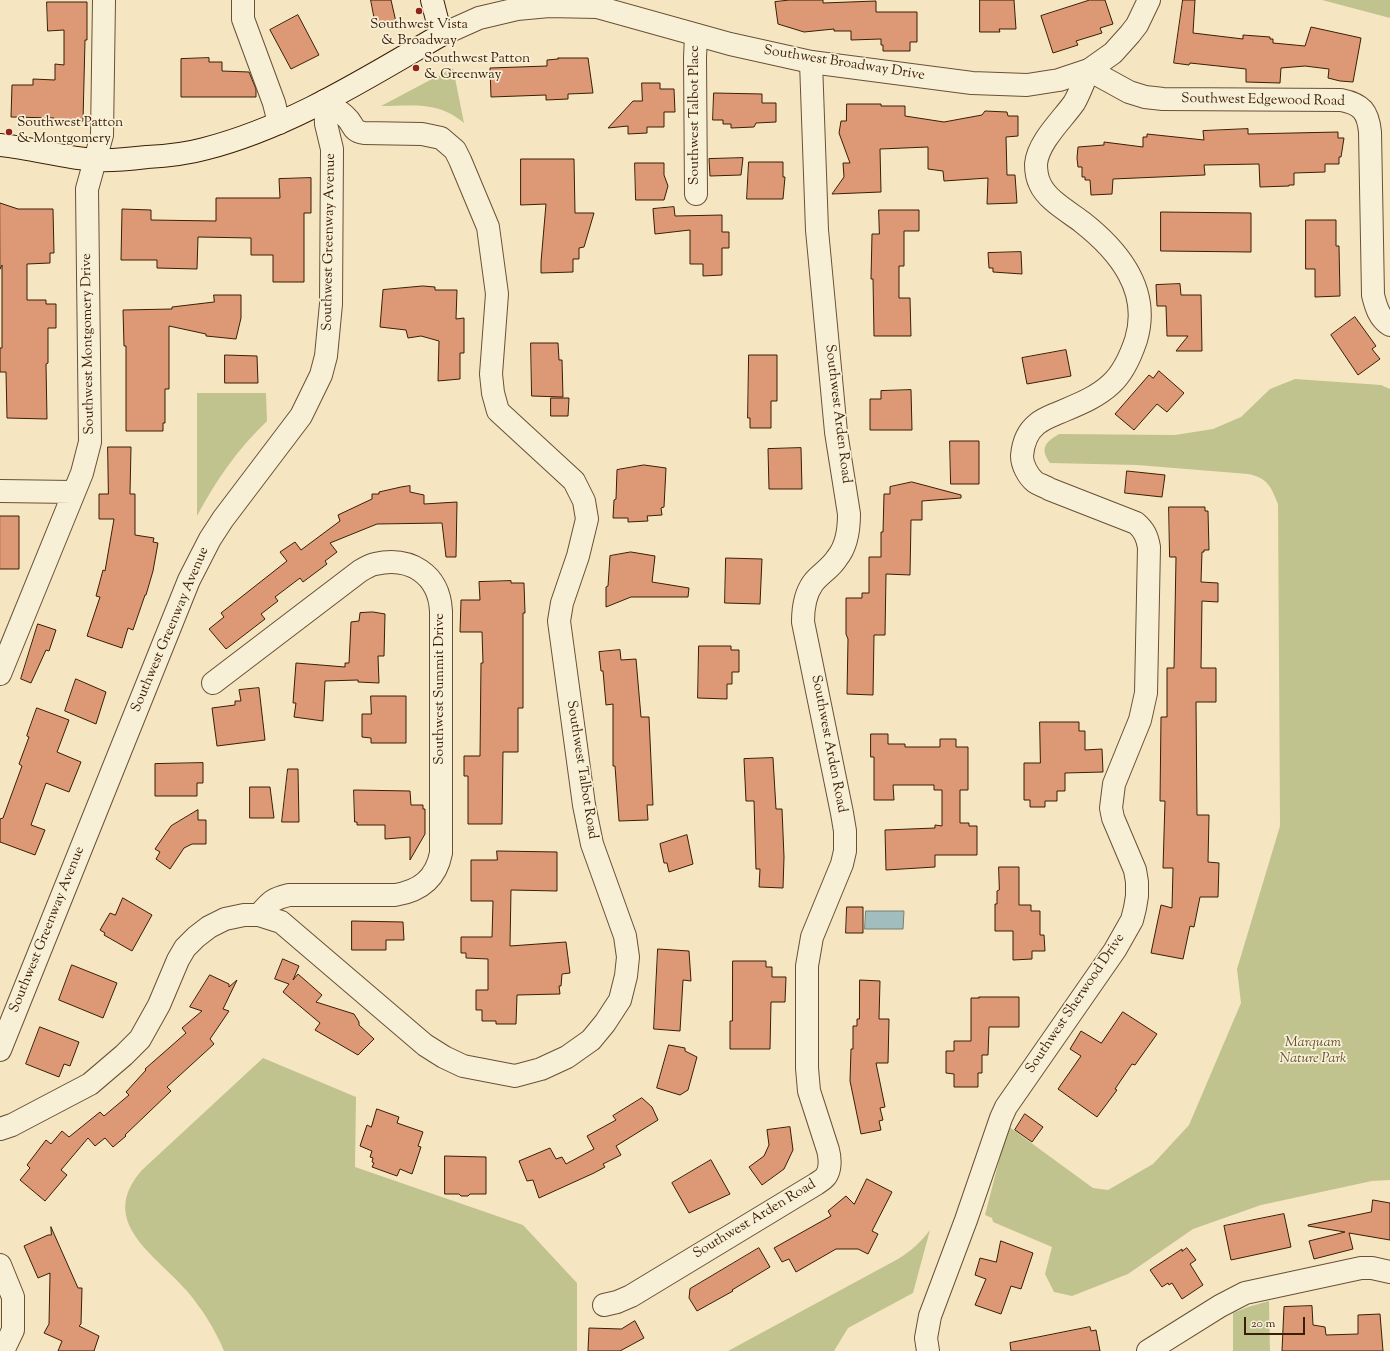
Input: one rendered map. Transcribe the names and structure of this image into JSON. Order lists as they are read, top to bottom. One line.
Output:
{"streets":{"street":["Southwest Broadway Drive","Southwest Edgewood Road","Southwest Talbot Place","Southwest Greenway Avenue","Southwest Montgomery Drive","Southwest Arden Road","Southwest Summit Drive","Southwest Talbot Road","Southwest Sherwood Drive"]},"crossings":[["Southwest Broadway Drive","Southwest Edgewood Road"],["Southwest Broadway Drive","Southwest Talbot Place"],["Southwest Broadway Drive","Southwest Greenway Avenue"],["Southwest Broadway Drive","Southwest Montgomery Drive"],["Southwest Broadway Drive","Southwest Arden Road"],["Southwest Broadway Drive","Southwest Talbot Road"],["Southwest Broadway Drive","Southwest Sherwood Drive"],["Southwest Edgewood Road","Southwest Sherwood Drive"],["Southwest Greenway Avenue","Southwest Talbot Road"],["Southwest Summit Drive","Southwest Talbot Road"]],"parks":["Marquam Nature Park"],"places":["Southwest Vista & Broadway","Southwest Patton & Greenway","Southwest Patton & Montgomery"],"scale_bar":"20 m"}
